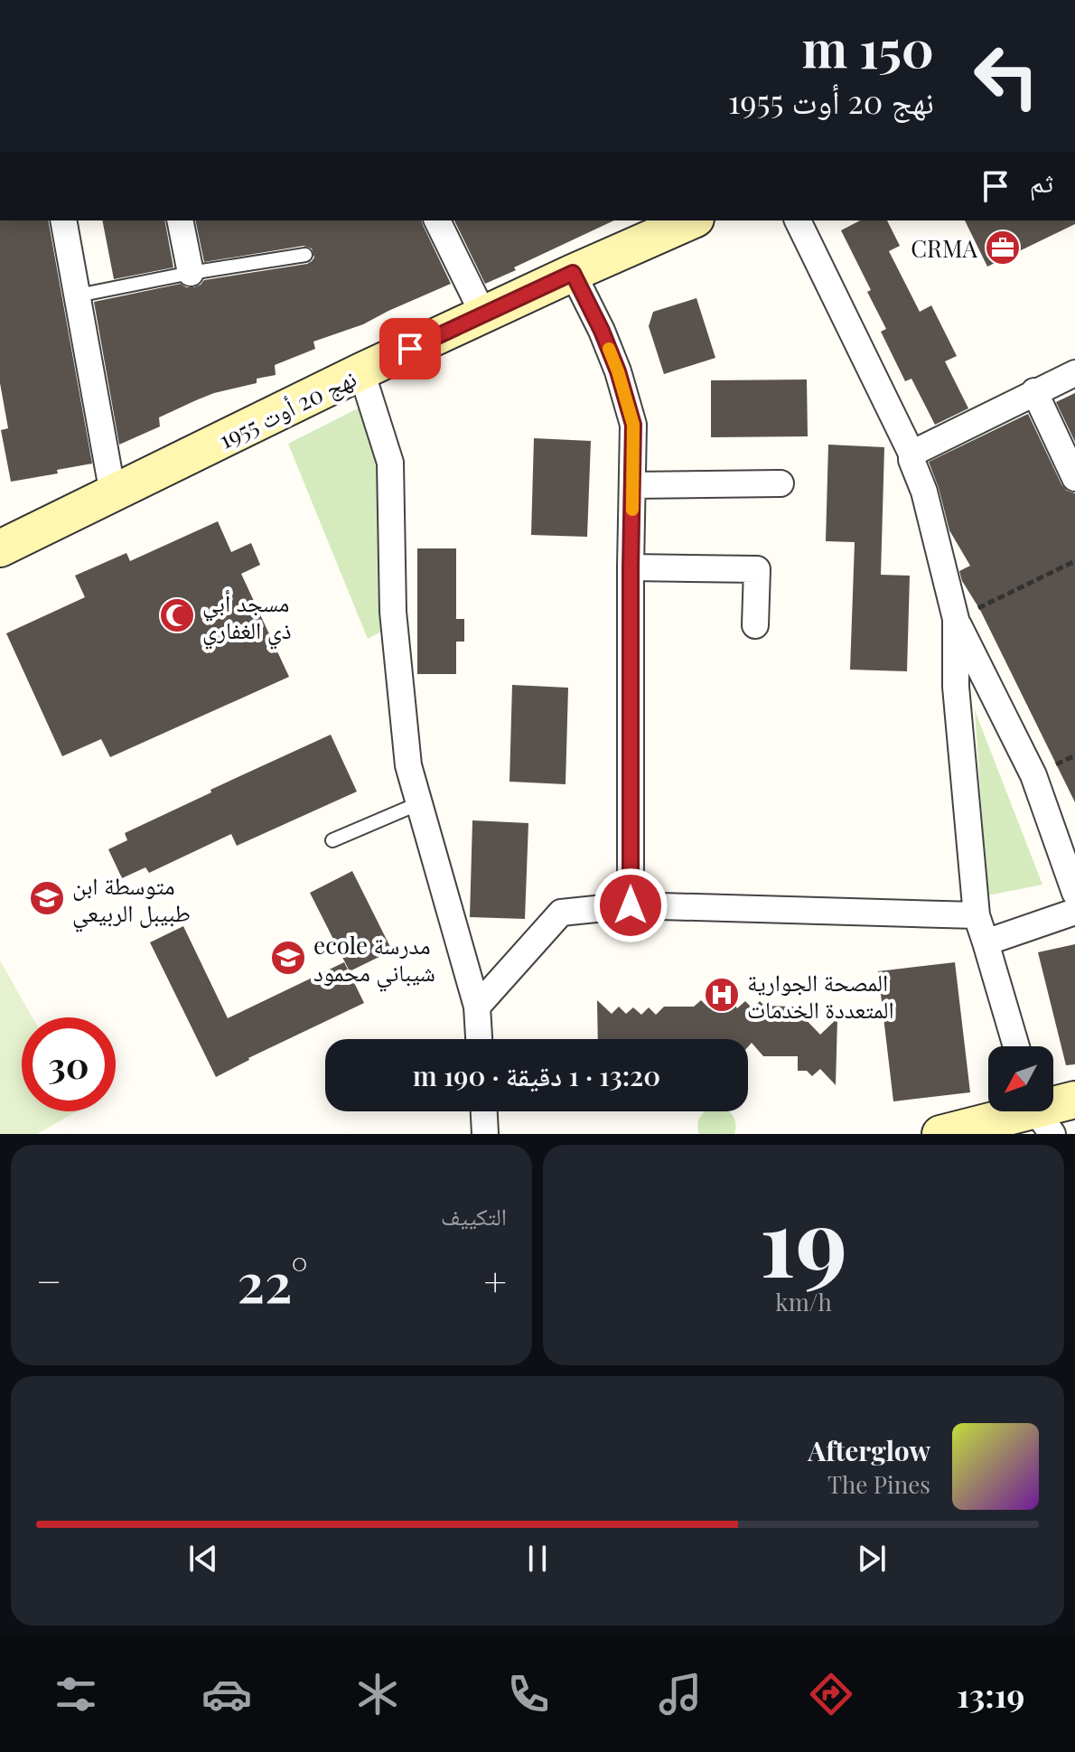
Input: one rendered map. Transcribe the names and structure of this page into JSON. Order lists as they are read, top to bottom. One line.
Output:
{"streets":{"main road":["نهج 20 أوت 1955"]},"places":{"office":["CRMA"],"mosque":["مسجد أبي ذي الغفاري"],"school or university":["متوسطة ابن طبيبل الربيعي","ecole مدرسة شيباني محمود"],"hospital":["المصحة الجوارية المتعددة الخدمات"]},"north":"bottom left","page":{"turn":["150 m","نهج 20 أوت 1955"],"then":"ثم","limit":"30","trip":"13:20 · 1 دقيقة · 190 m","tile":[["19","km/h"],"التكييف"],"heat":["−","22°","+"],"song":["Afterglow","The Pines"],"tabs":"13:19"}}
